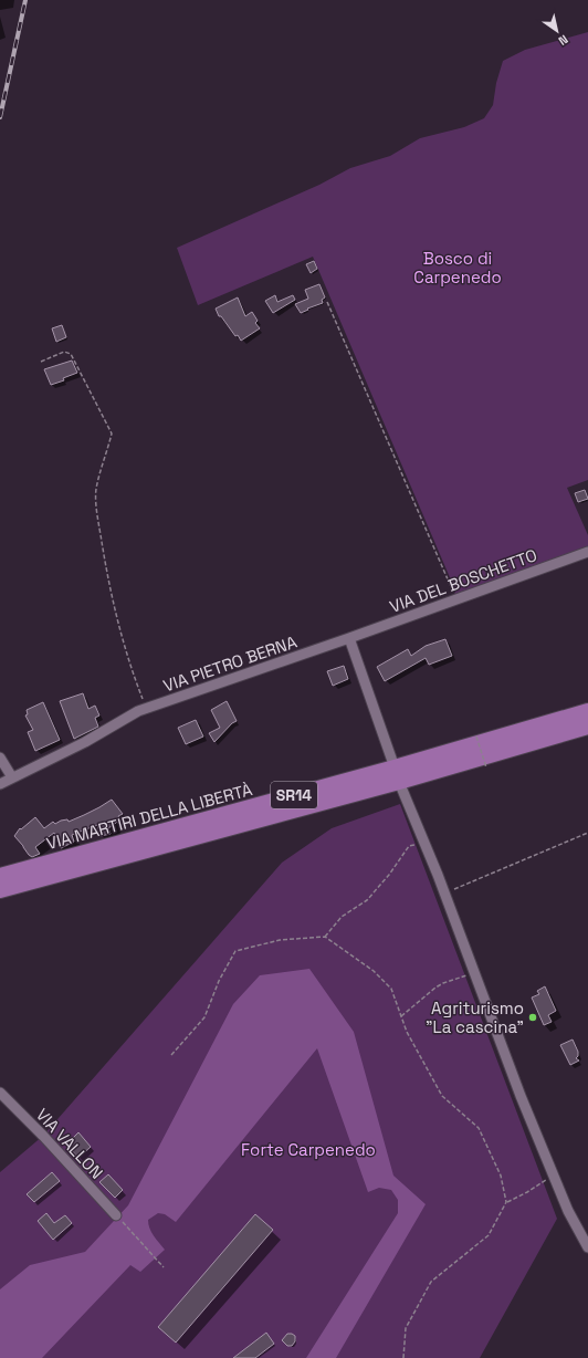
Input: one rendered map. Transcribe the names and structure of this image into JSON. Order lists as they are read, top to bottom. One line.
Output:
{"streets":{"main road":["SR14","VIA MARTIRI DELLA LIBERTÀ"],"street":["VIA DEL BOSCHETTO","VIA PIETRO BERNA","VIA VALLON"]},"crossings":[["VIA DEL BOSCHETTO","VIA PIETRO BERNA"]],"parks":["Bosco di Carpenedo","Forte Carpenedo"],"places":["Agriturismo \"La cascina\""],"north":"bottom right"}
